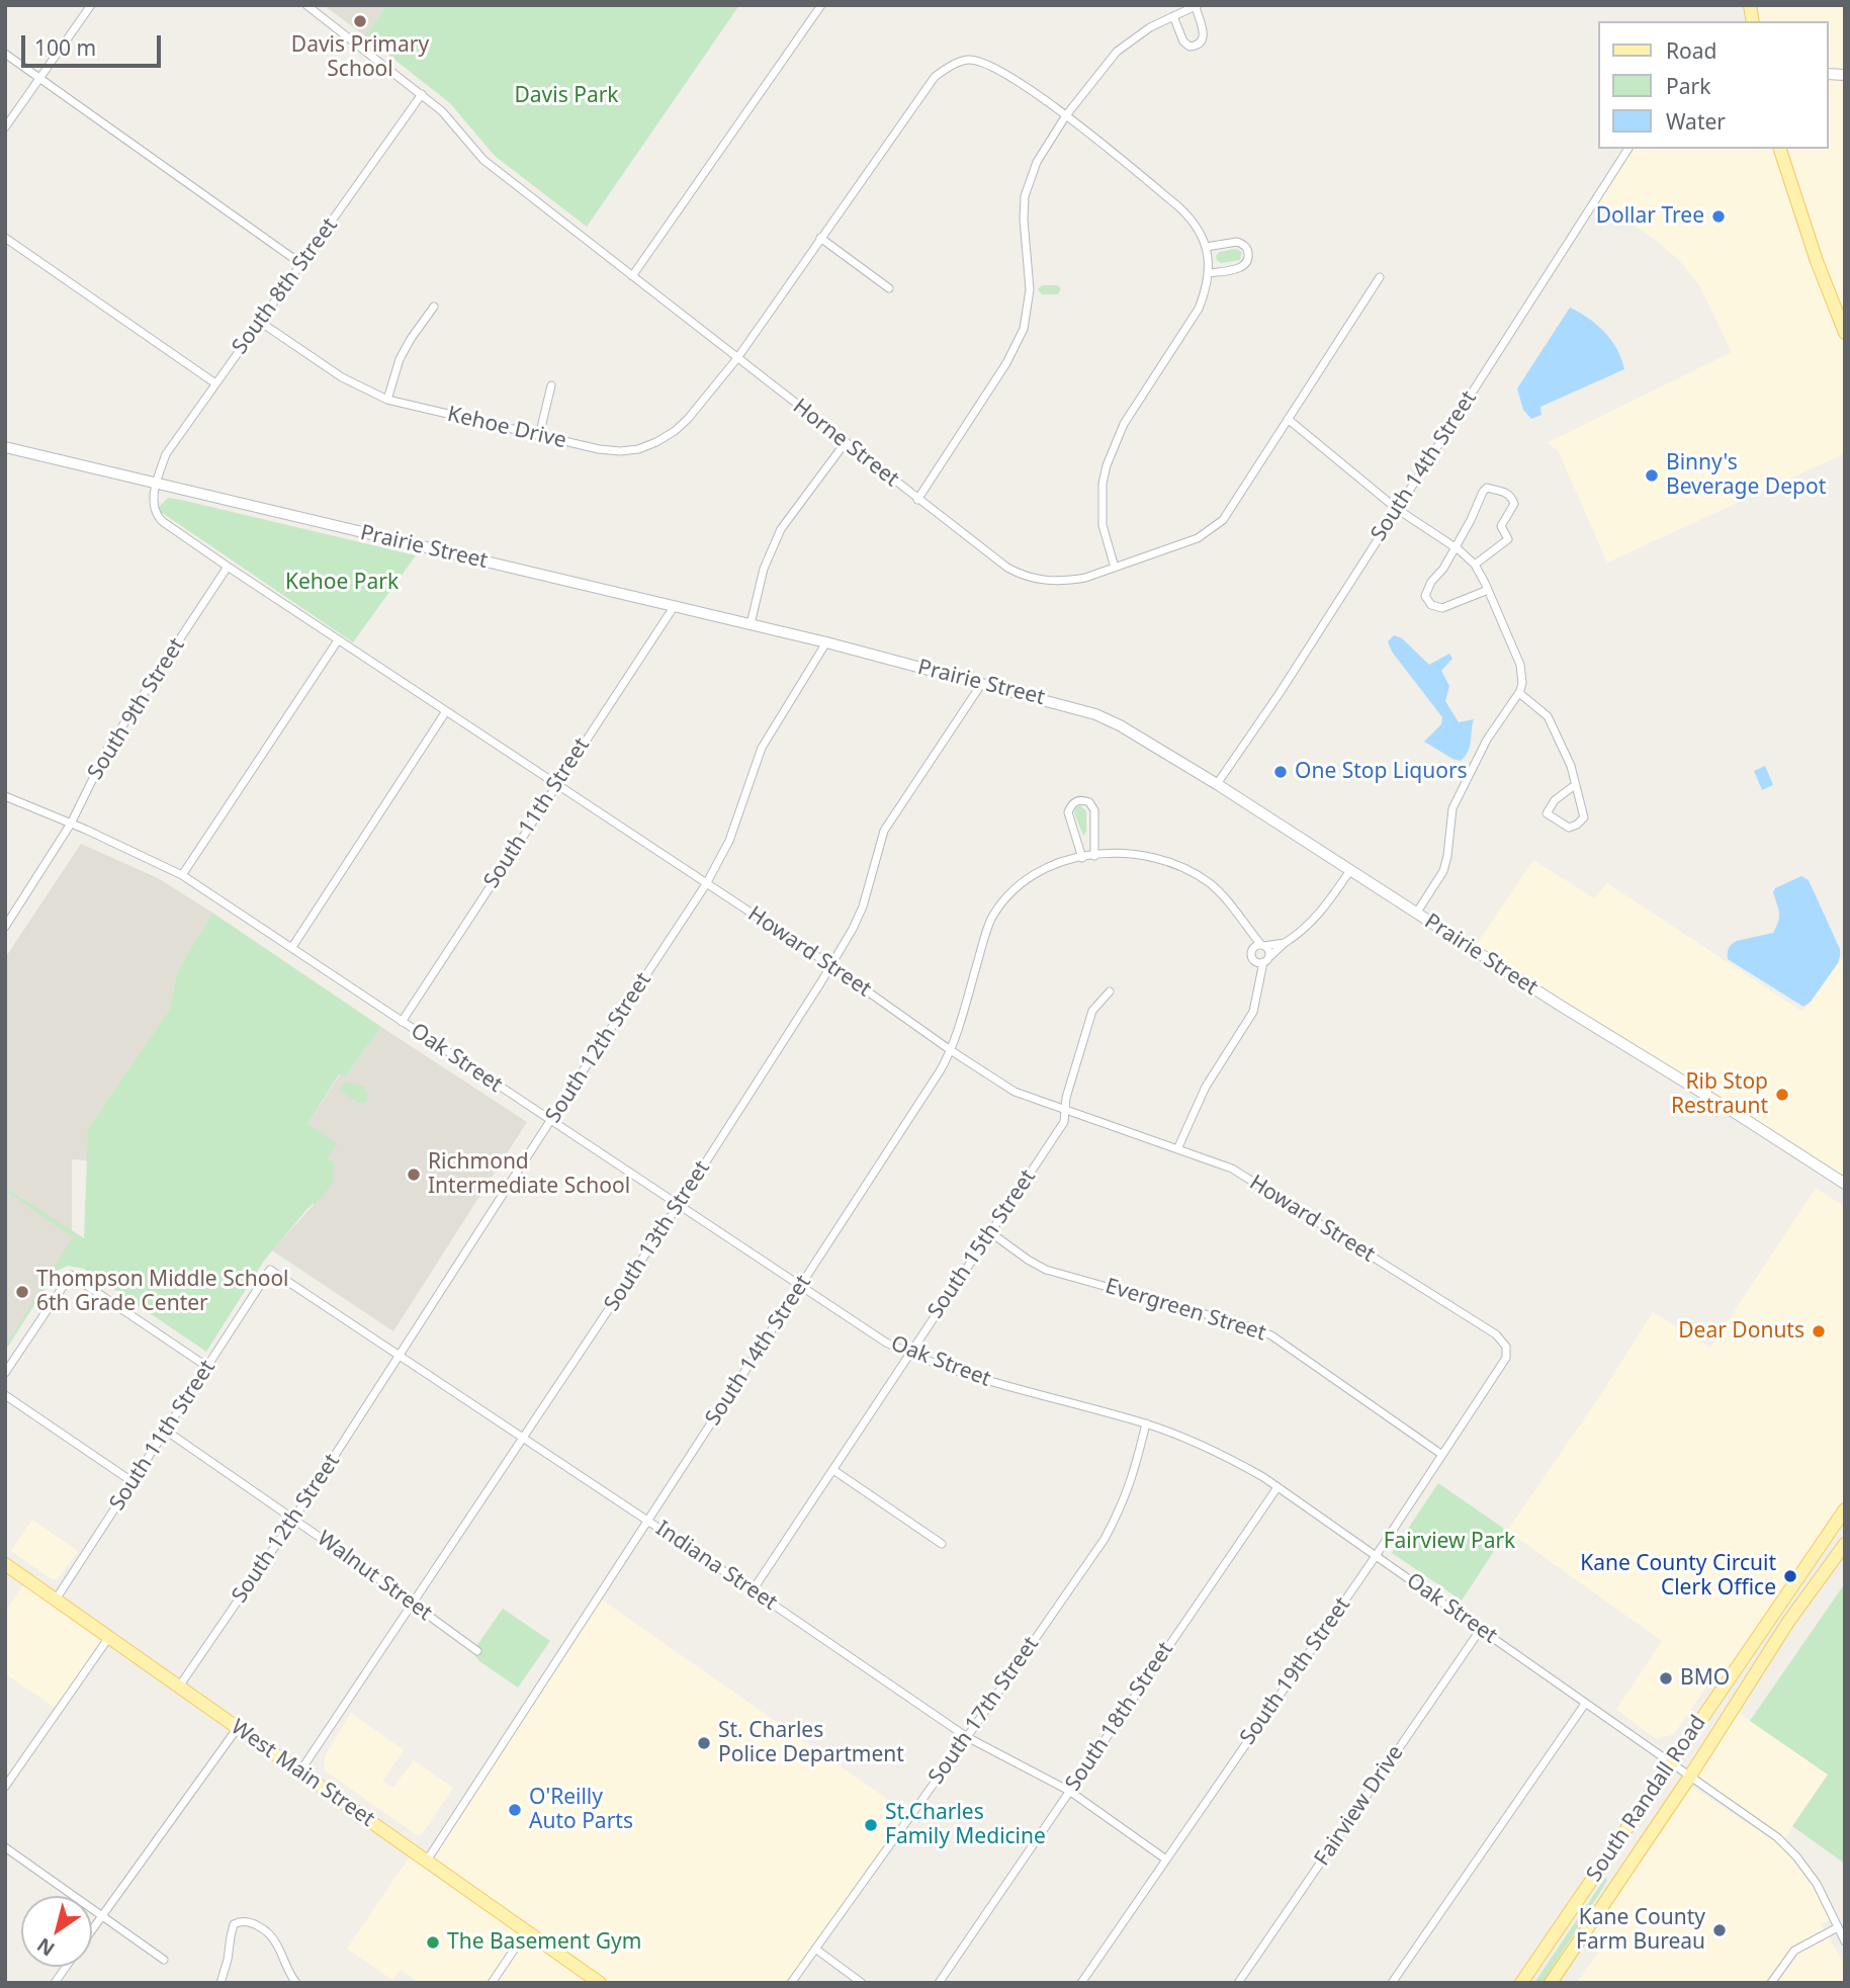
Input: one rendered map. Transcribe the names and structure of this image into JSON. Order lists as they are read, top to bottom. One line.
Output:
{"streets":{"main road":["West Main Street","South Randall Road"],"street":["South 8th Street","Kehoe Drive","Horne Street","South 14th Street","Prairie Street","South 9th Street","South 11th Street","Howard Street","South 12th Street","Oak Street","South 13th Street","South 15th Street","Evergreen Street","Indiana Street","Walnut Street","South 19th Street","South 17th Street","South 18th Street","Fairview Drive"]},"crossings":[["South 8th Street","Kehoe Drive"],["South 8th Street","Horne Street"],["South 8th Street","Prairie Street"],["South 8th Street","Howard Street"],["Kehoe Drive","Horne Street"],["South 14th Street","Prairie Street"],["South 14th Street","Howard Street"],["South 14th Street","Oak Street"],["South 14th Street","Indiana Street"],["South 14th Street","West Main Street"],["Prairie Street","South 11th Street"],["Prairie Street","Howard Street"],["Prairie Street","South 12th Street"],["Prairie Street","South 13th Street"],["South 9th Street","Howard Street"],["South 9th Street","Oak Street"],["South 11th Street","Howard Street"],["South 11th Street","Oak Street"],["South 11th Street","Indiana Street"],["South 11th Street","Walnut Street"],["South 11th Street","West Main Street"],["Howard Street","South 12th Street"],["Howard Street","South 13th Street"],["Howard Street","South 15th Street"],["Howard Street","South 19th Street"],["South 12th Street","Oak Street"],["South 12th Street","Indiana Street"],["South 12th Street","Walnut Street"],["South 12th Street","West Main Street"],["Oak Street","South 13th Street"],["Oak Street","South 15th Street"],["Oak Street","South 19th Street"],["Oak Street","South 17th Street"],["Oak Street","South 18th Street"],["Oak Street","South Randall Road"],["Oak Street","Fairview Drive"],["South 13th Street","Indiana Street"],["South 13th Street","Walnut Street"],["South 13th Street","West Main Street"],["South 15th Street","Evergreen Street"],["South 15th Street","Indiana Street"],["Evergreen Street","South 19th Street"],["Indiana Street","South 19th Street"],["Indiana Street","South 17th Street"],["Indiana Street","South 18th Street"]],"parks":["Davis Park","Kehoe Park","Fairview Park"],"places":["Davis Primary School","Dollar Tree","Binny's Beverage Depot","One Stop Liquors","Rib Stop Restraunt","Richmond Intermediate School","Thompson Middle School 6th Grade Center","Dear Donuts","Kane County Circuit Clerk Office","BMO","St. Charles Police Department","O'Reilly Auto Parts","St.Charles Family Medicine","Kane County Farm Bureau","The Basement Gym"],"legend":["Road","Park","Water"],"scale_bar":"100 m","north":"bottom left"}
